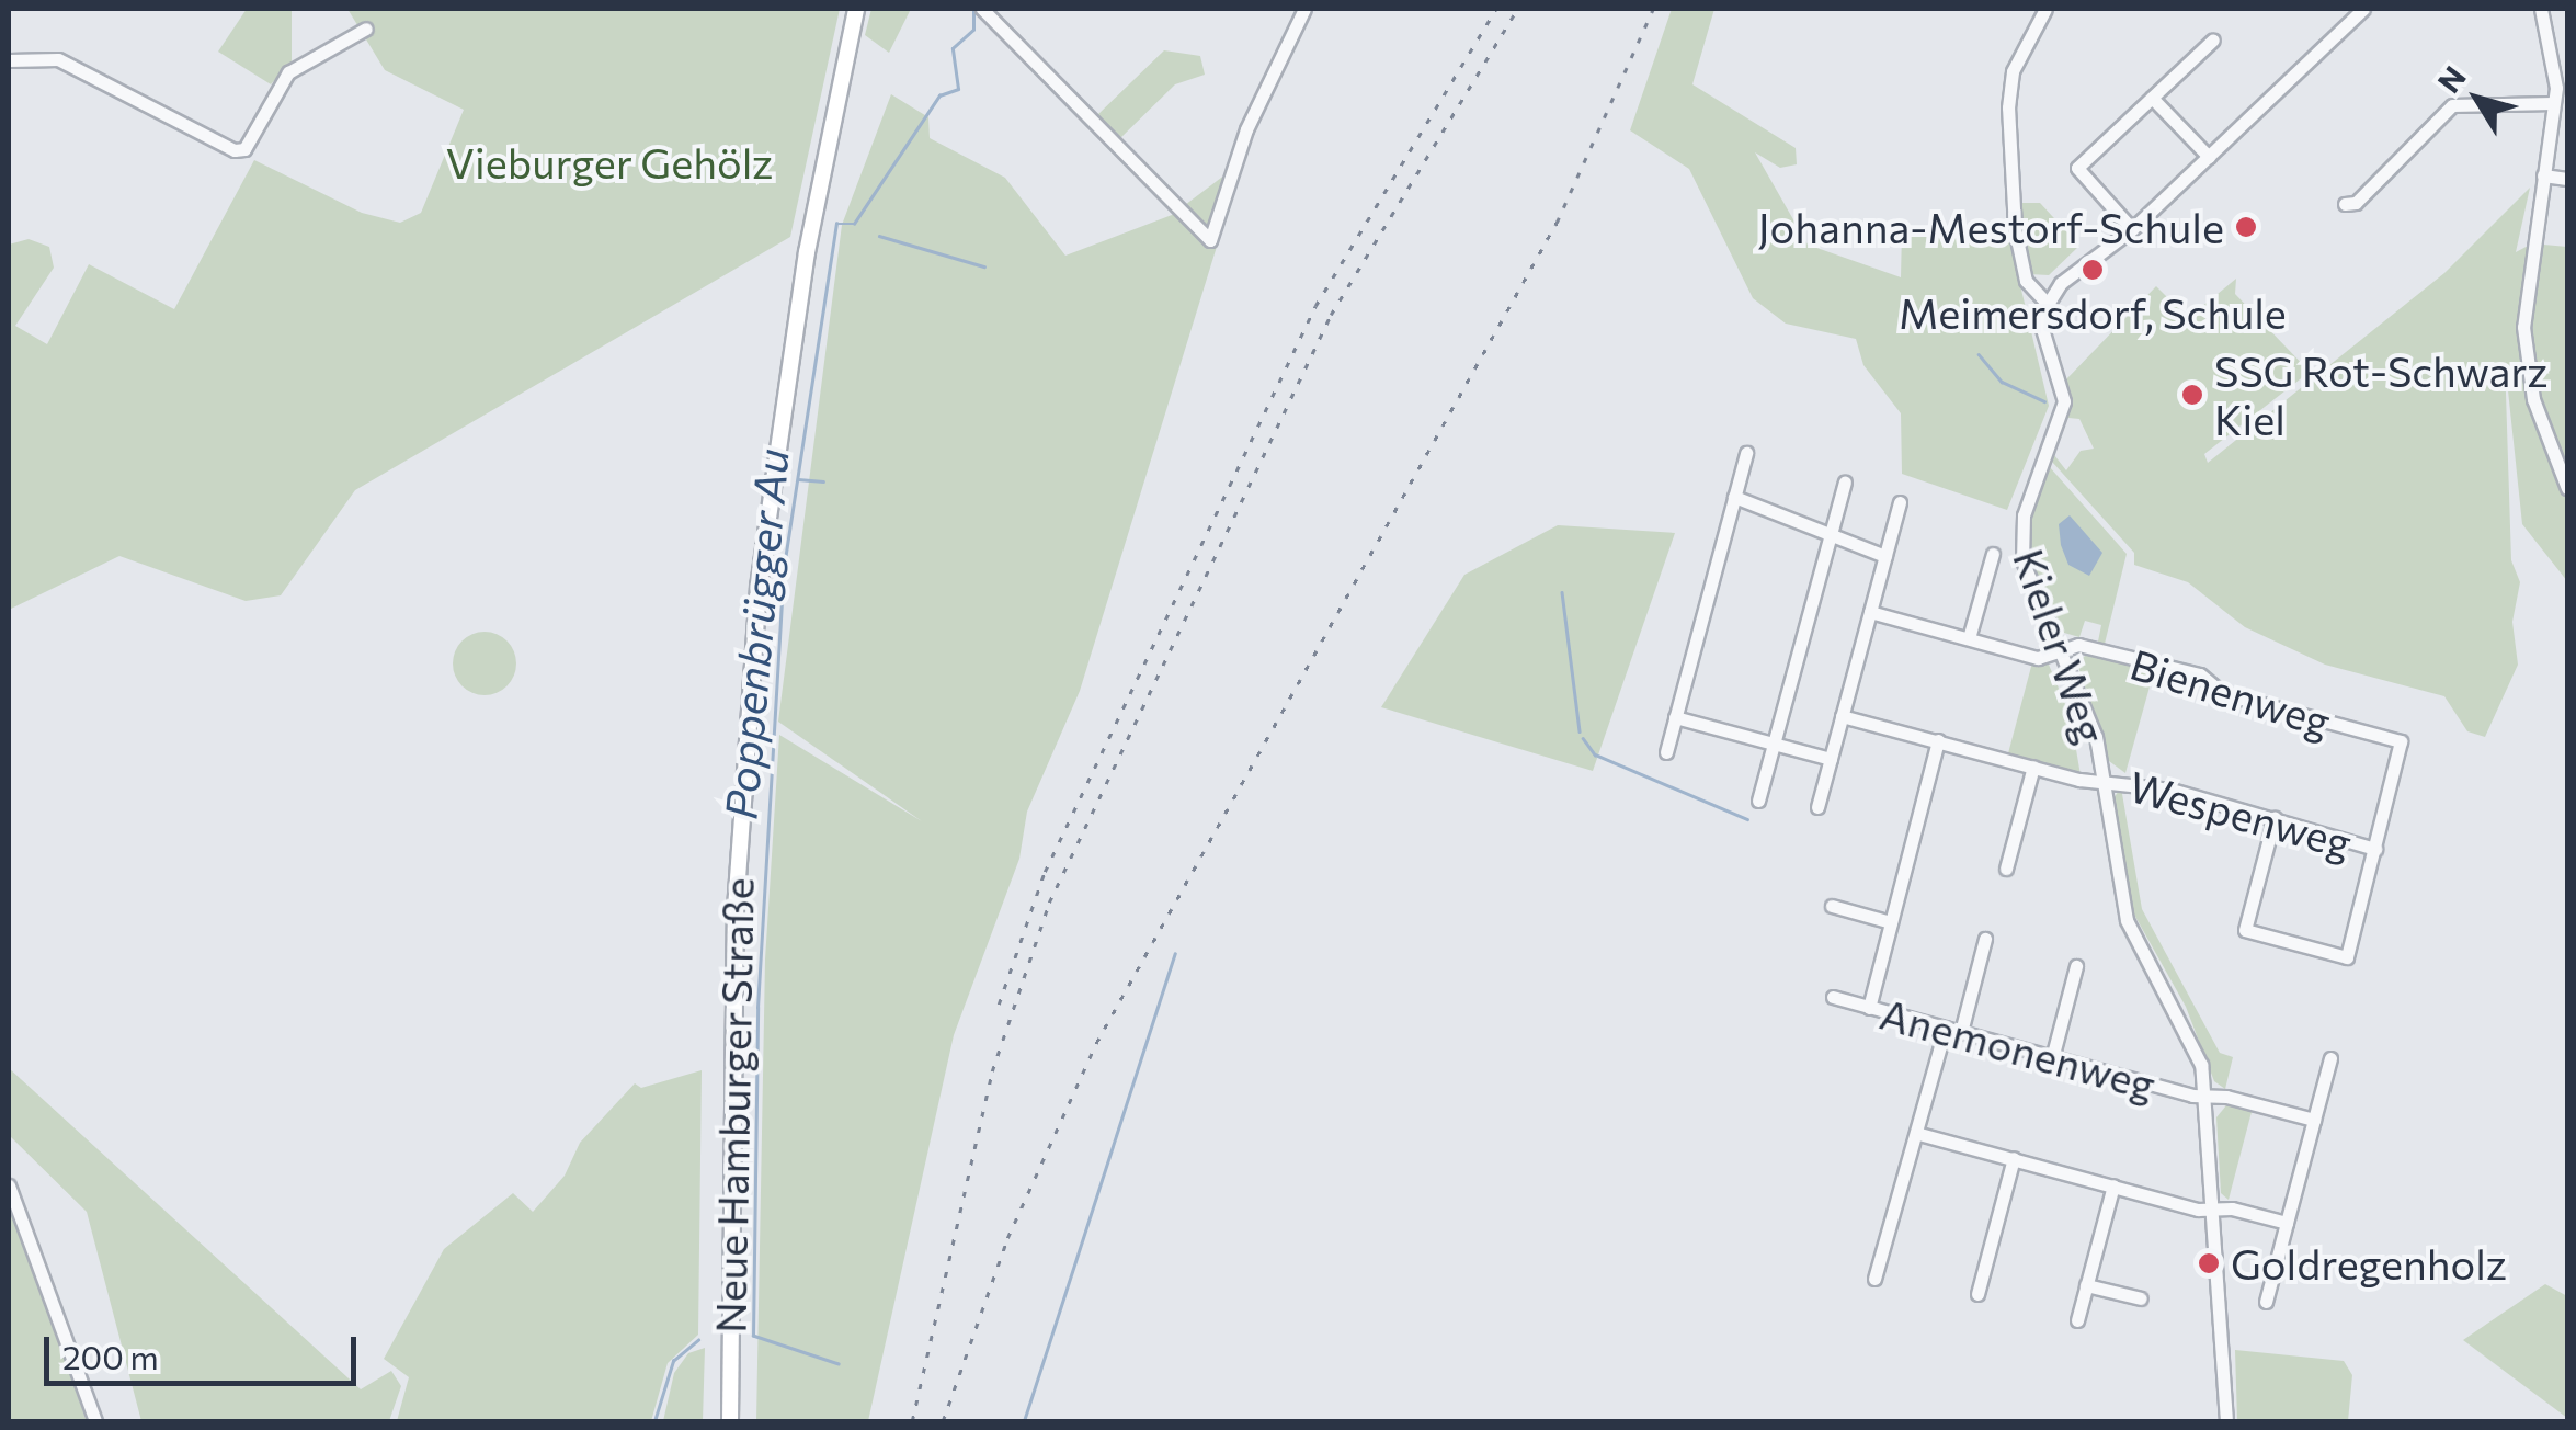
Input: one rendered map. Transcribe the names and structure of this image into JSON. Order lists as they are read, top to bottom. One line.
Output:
{"streets":{"main road":["Neue Hamburger Straße"],"street":["Kieler Weg","Bienenweg","Wespenweg","Anemonenweg"]},"crossings":[["Kieler Weg","Bienenweg"],["Kieler Weg","Wespenweg"],["Kieler Weg","Anemonenweg"],["Bienenweg","Wespenweg"]],"water":["Poppenbrügger Au"],"parks":["Vieburger Gehölz"],"places":["Johanna-Mestorf-Schule","Meimersdorf, Schule","SSG Rot-Schwarz Kiel","Goldregenholz"],"scale_bar":"200 m","north":"top left"}
